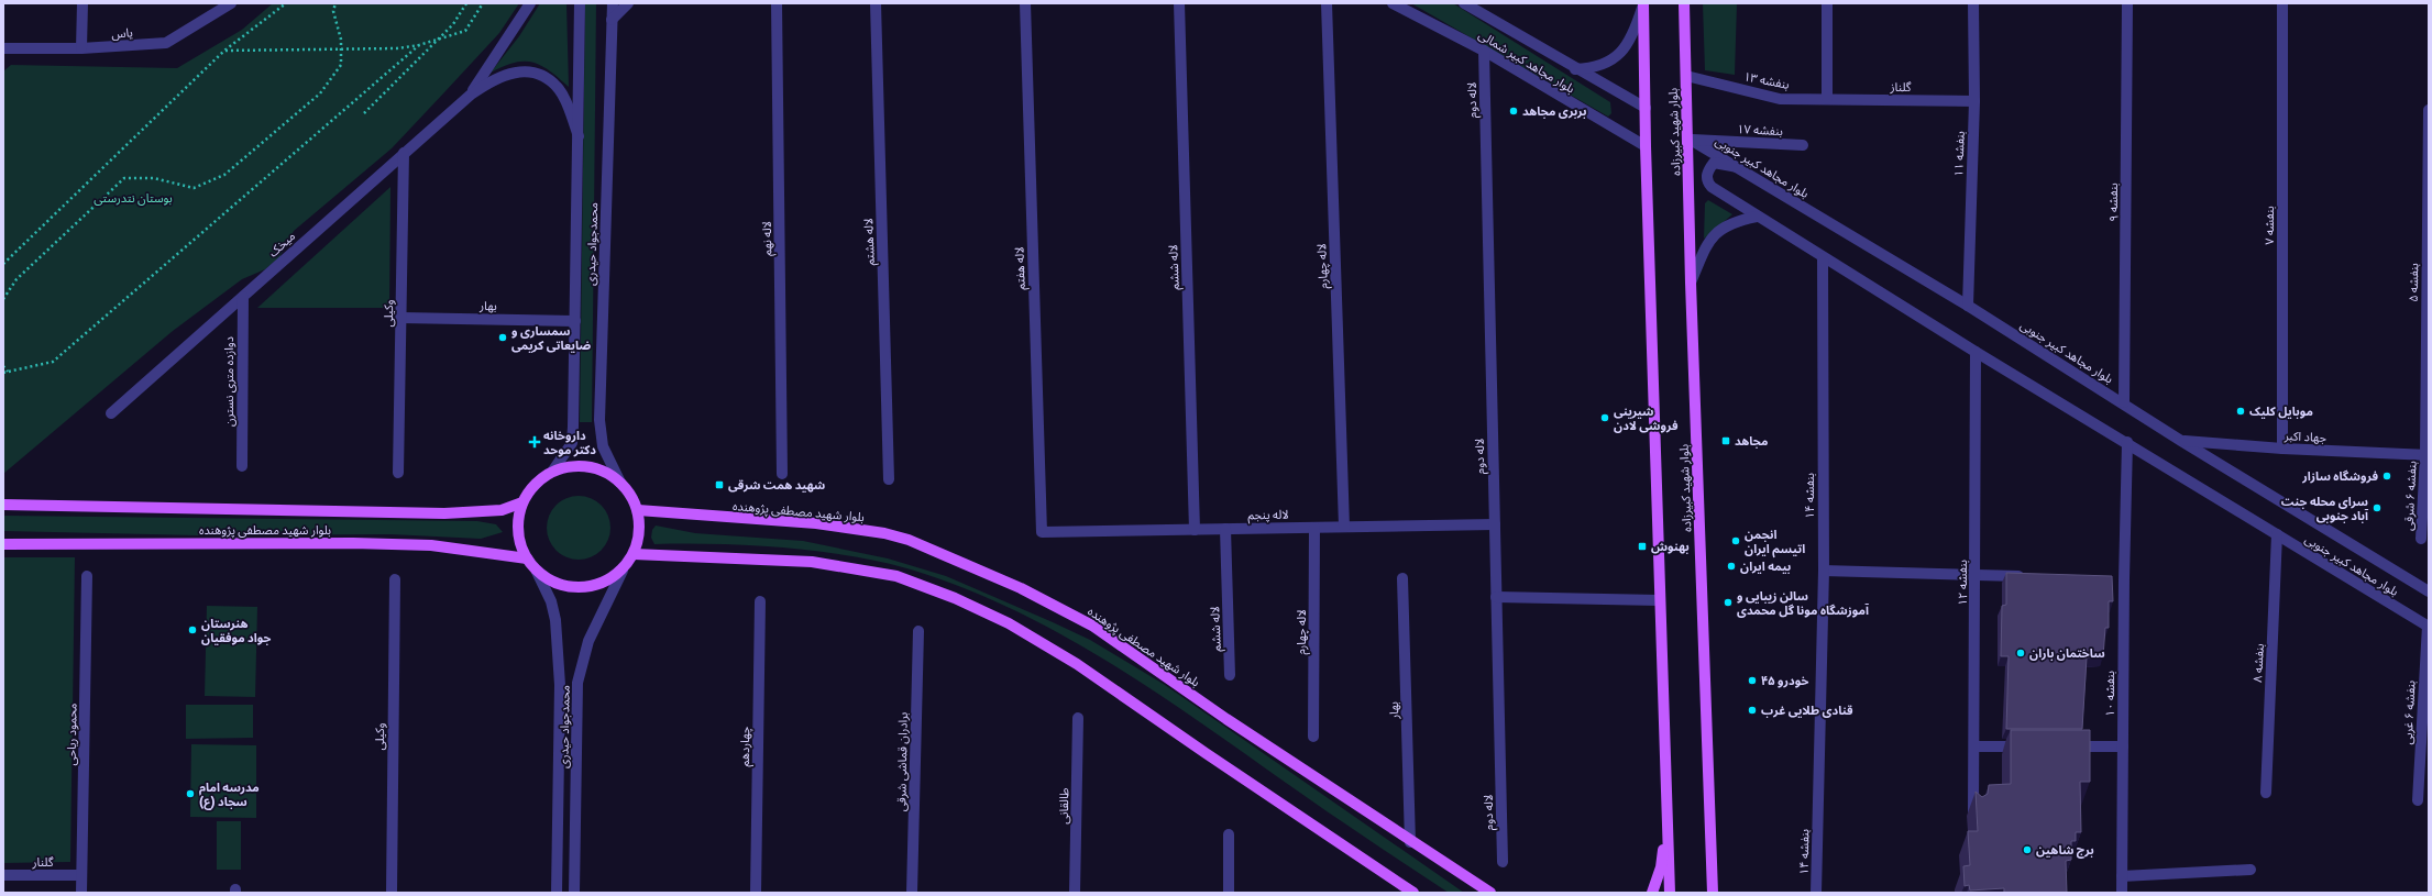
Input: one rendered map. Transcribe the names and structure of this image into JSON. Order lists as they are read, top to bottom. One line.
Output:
{"streets":{"main road":["بلوار شهید کبیرزاده","بلوار شهید مصطفی پژوهنده"],"street":["یاس","بلوار مجاهد کبیر شمالی","بنفشه ۱۳","گلناز","لاله دوم","بنفشه ۱۷","بنفشه ۱۱","بلوار مجاهد کبیر جنوبی","بنفشه ۹","بنفشه ۷","لاله نهم","لاله هشتم","میخک","محمدجواد حیدری","لاله چهارم","لاله ششم","لاله هفتم","بنفشه ۵","بهار","وکیلی","دوازده متری نسترن","جهاد اکبر","بنفشه ۱۴","بنفشه ۶ شرقی","لاله پنجم","بنفشه ۱۲","بنفشه ۸","بنفشه ۱۰","بنفشه ۶ غربی","محمود ریاحی","چهاردهم","برادران قماشی شرقی","طالقانی","گلنار"]},"crossings":[["بلوار مجاهد کبیر شمالی","لاله دوم"],["بنفشه ۱۳","گلناز"],["بنفشه ۱۳","بلوار شهید کبیرزاده"],["گلناز","بنفشه ۱۱"],["لاله دوم","لاله پنجم"],["بنفشه ۱۷","بلوار شهید کبیرزاده"],["بنفشه ۱۷","بلوار مجاهد کبیر جنوبی"],["بلوار شهید کبیرزاده","بلوار مجاهد کبیر جنوبی"],["بنفشه ۱۱","بلوار مجاهد کبیر جنوبی"],["بلوار مجاهد کبیر جنوبی","بنفشه ۹"],["بلوار مجاهد کبیر جنوبی","جهاد اکبر"],["بلوار مجاهد کبیر جنوبی","بنفشه ۱۴"],["بلوار مجاهد کبیر جنوبی","بنفشه ۱۲"],["بلوار مجاهد کبیر جنوبی","بنفشه ۸"],["بلوار مجاهد کبیر جنوبی","بنفشه ۱۰"],["بلوار مجاهد کبیر جنوبی","بنفشه ۶ غربی"],["بنفشه ۷","جهاد اکبر"],["میخک","وکیلی"],["میخک","دوازده متری نسترن"],["محمدجواد حیدری","بهار"],["محمدجواد حیدری","بلوار شهید مصطفی پژوهنده"],["لاله چهارم","لاله پنجم"],["لاله ششم","لاله پنجم"],["لاله هفتم","لاله پنجم"],["بنفشه ۵","جهاد اکبر"],["بنفشه ۵","بنفشه ۶ شرقی"],["بهار","وکیلی"],["بهار","بلوار شهید مصطفی پژوهنده"],["جهاد اکبر","بنفشه ۶ شرقی"],["محمود ریاحی","گلنار"]],"parks":["بوستان نتدرستی"],"places":{"other":["بربری مجاهد","سمساری و ضایعاتی کریمی","موبایل کلیک","شیرینی فروشی لادن","فروشگاه سازار","سرای محله جنت آباد جنوبی","انجمن اتیسم ایران","بیمه ایران","سالن زیبایی و آموزشگاه مونا گل محمدی","هنرستان جواد موفقیان","ساختمان باران","خودرو ۴۵","قنادی طلایی غرب","مدرسه امام سجاد (ع)","برج شاهین"],"transit":["مجاهد","شهید همت شرقی","بهنوش"],"health":["داروخانه دکتر موحد"]}}
